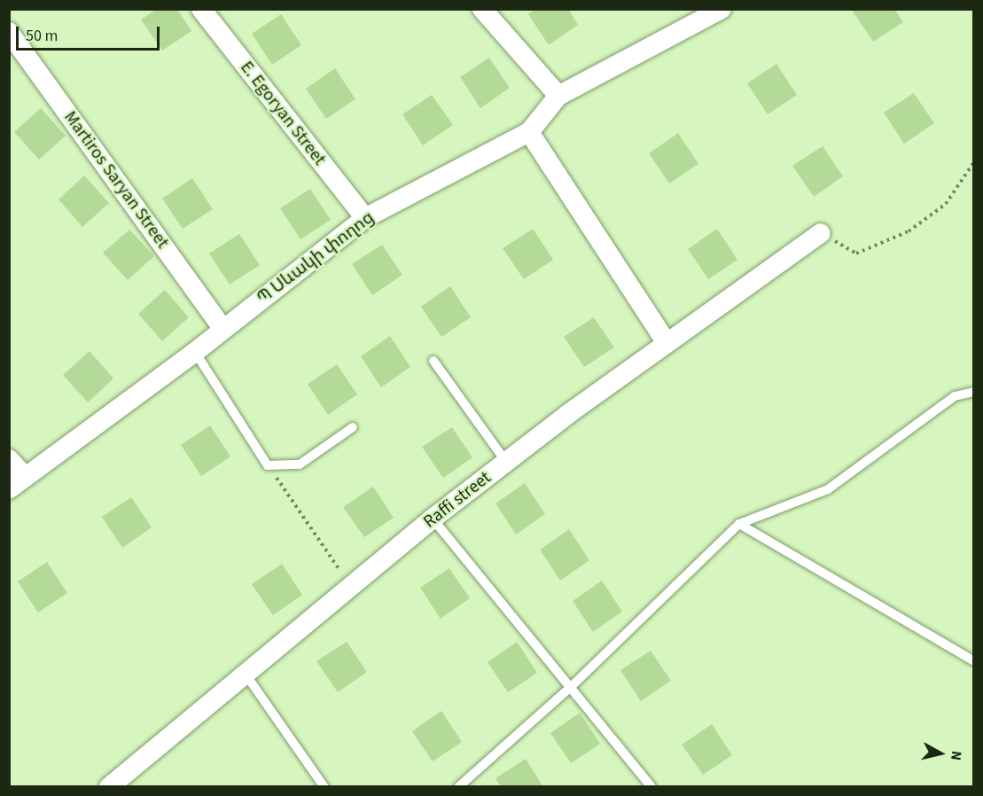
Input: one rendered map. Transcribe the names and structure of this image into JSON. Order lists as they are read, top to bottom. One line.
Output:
{"streets":{"street":["E. Egoryan Street","Martiros Saryan Street","Պ Սևակի փողոց","Raffi street"]},"crossings":[["E. Egoryan Street","Պ Սևակի փողոց"],["Martiros Saryan Street","Պ Սևակի փողոց"]],"scale_bar":"50 m","north":"right"}
